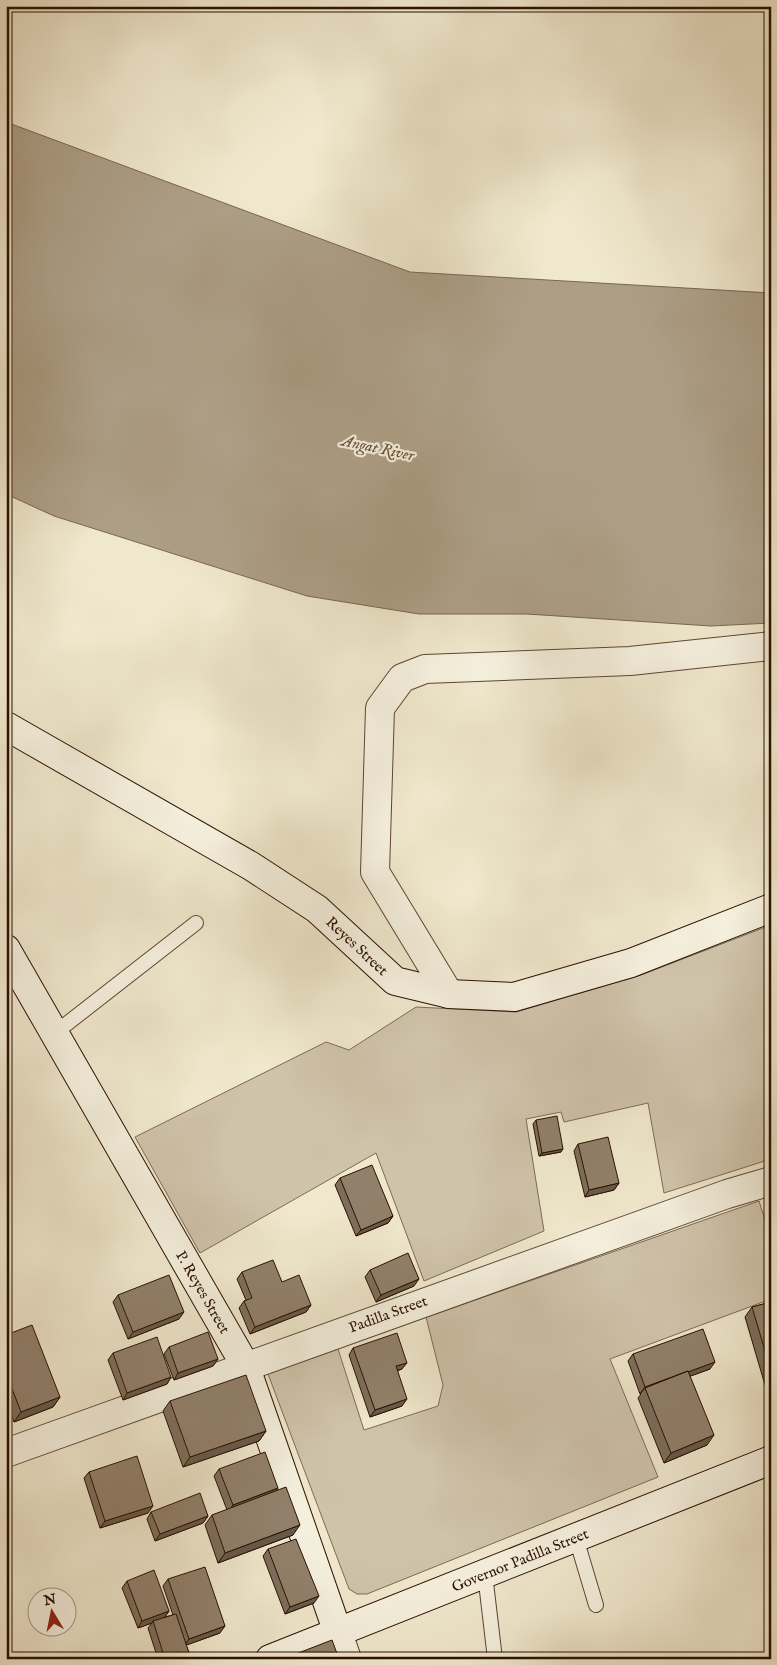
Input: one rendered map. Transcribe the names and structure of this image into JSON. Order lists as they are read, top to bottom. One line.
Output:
{"streets":{"street":["Reyes Street","P. Reyes Street","Padilla Street","Governor Padilla Street"]},"crossings":[["P. Reyes Street","Padilla Street"],["P. Reyes Street","Governor Padilla Street"]],"water":["Angat River"],"north":"top"}
